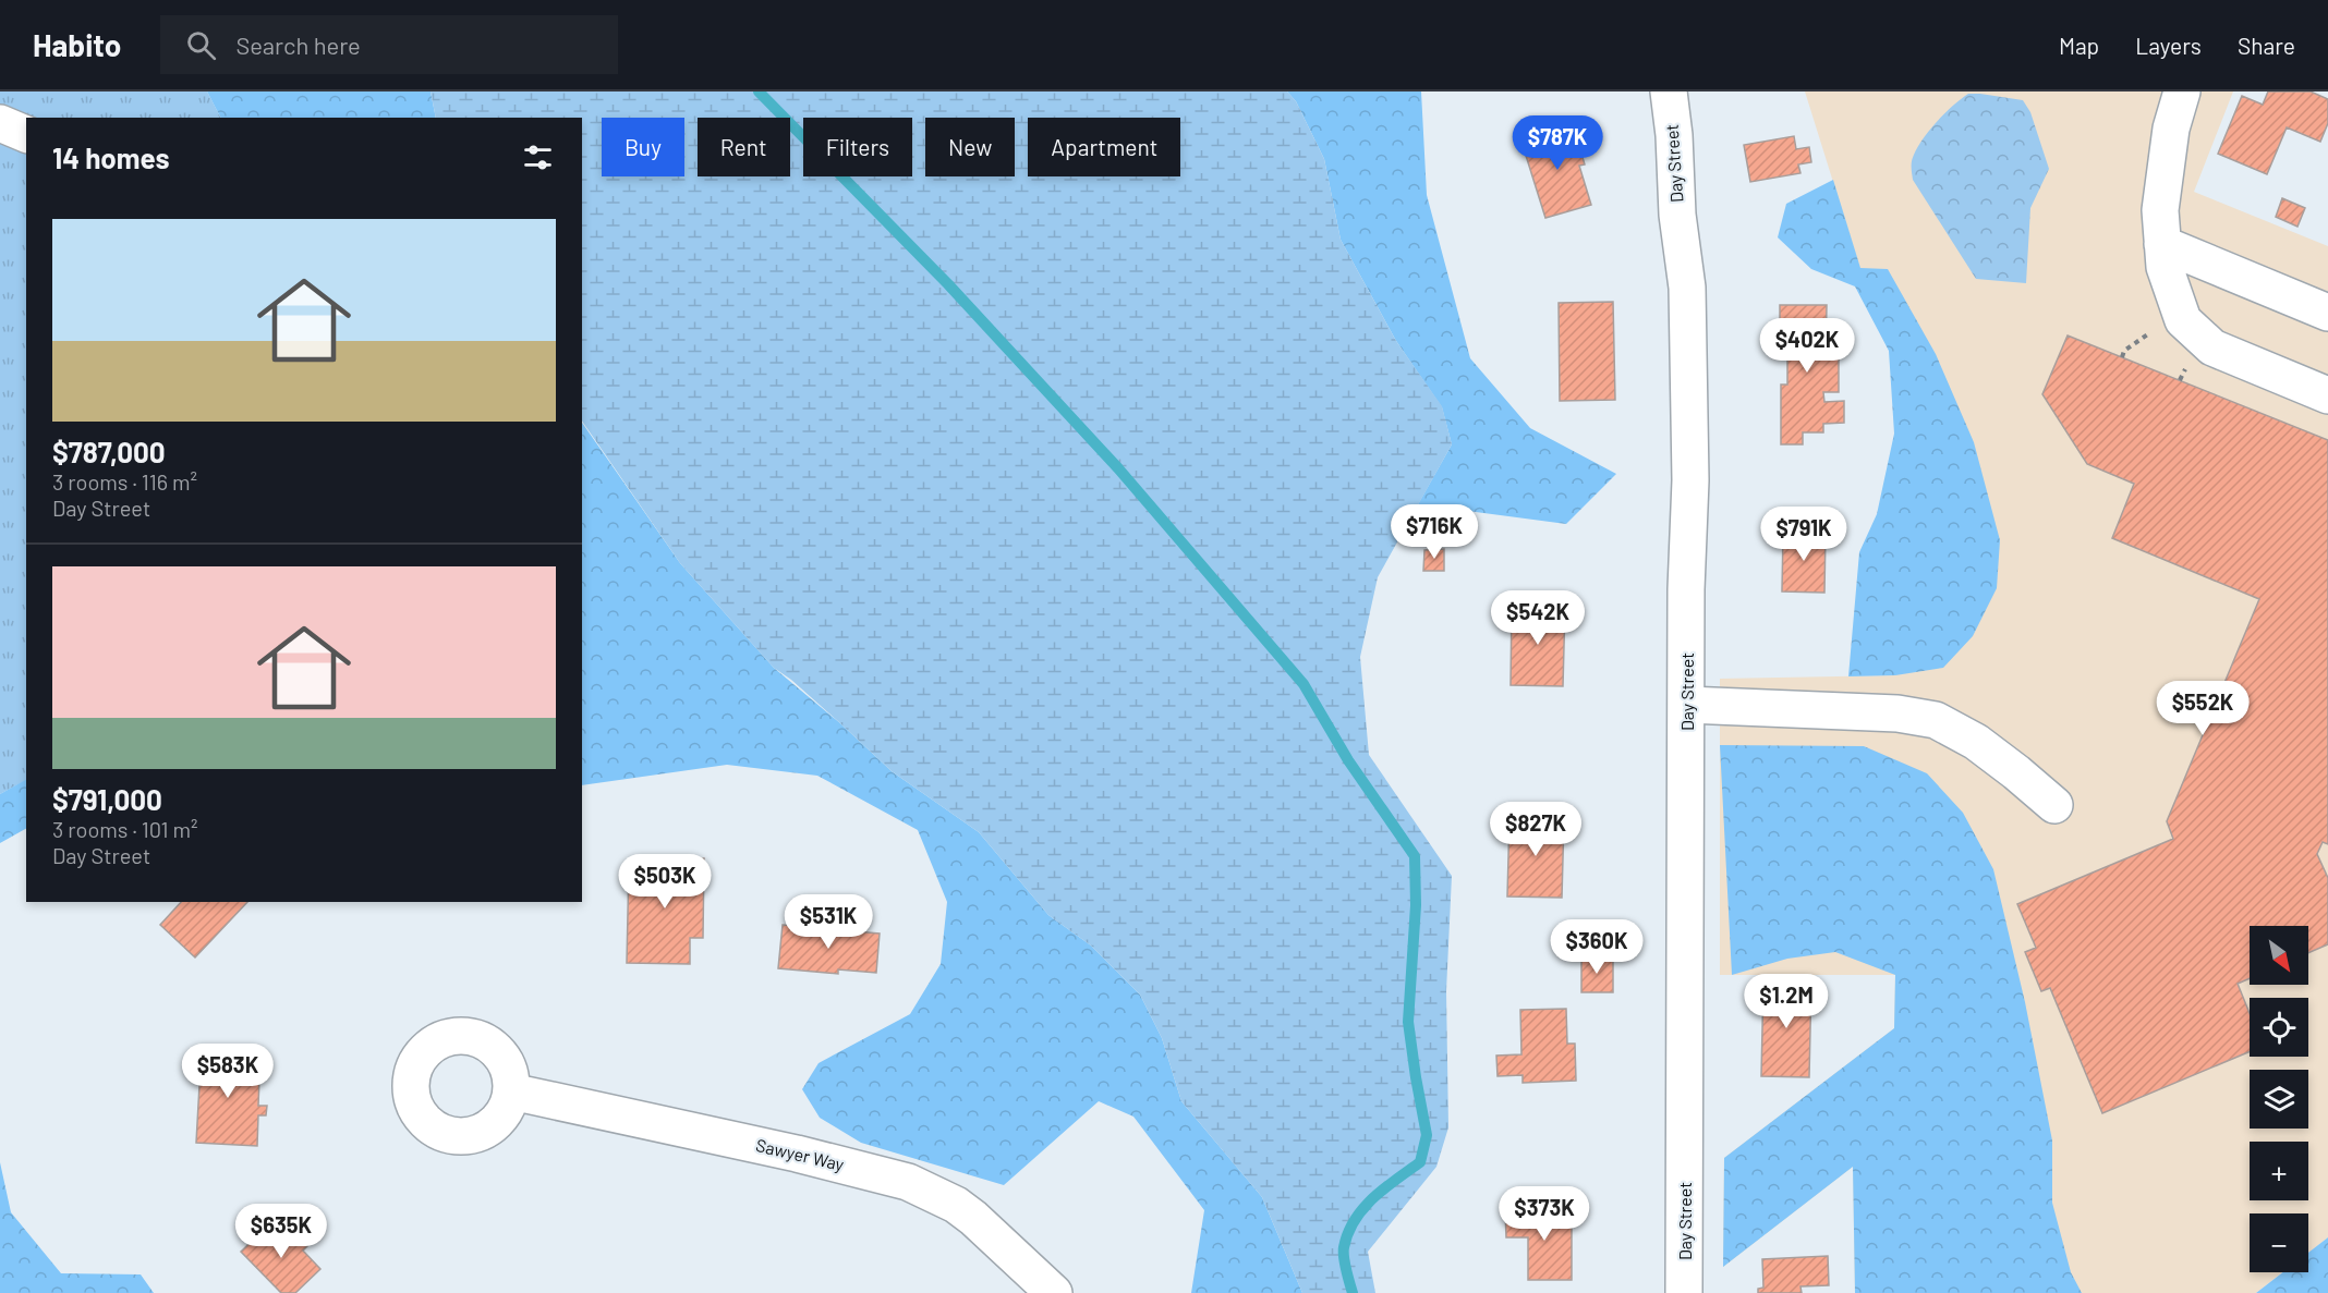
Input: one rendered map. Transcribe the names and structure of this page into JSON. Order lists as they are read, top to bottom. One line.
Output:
{"streets":{"main road":["Day Street","Sawyer Way"]},"north":"bottom right","page":{"header":"Habito","search":"Search here","nav":["Map","Layers","Share"],"price":["$787K","$402K","$716K","$791K","$542K","$552K","$827K","$503K","$531K","$360K","$1.2M","$583K","$373K","$635K"],"chip":["Buy","Rent","Filters","New","Apartment"],"heading":"14 homes","list":[{"name":"$787,000","note":"3 rooms · 116 m² · Day Street"},{"name":"$791,000","note":"3 rooms · 101 m² · Day Street"}],"map_buttons":["+","−"]}}
